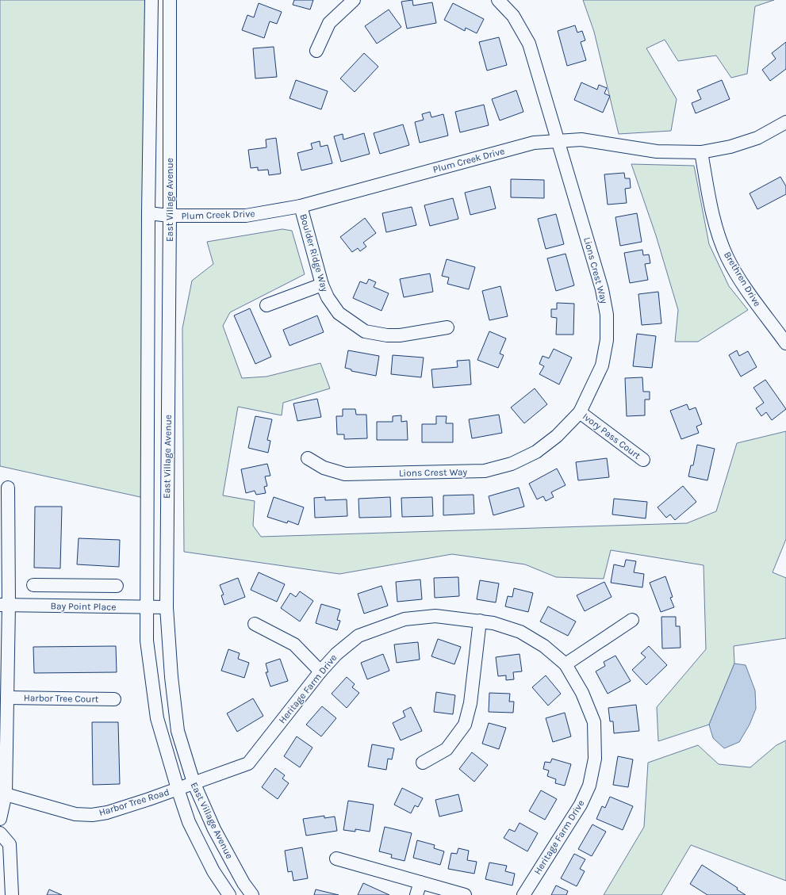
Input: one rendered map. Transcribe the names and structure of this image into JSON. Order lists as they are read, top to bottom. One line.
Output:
{"streets":{"street":["Plum Creek Drive","East Village Avenue","Boulder Ridge Way","Lions Crest Way","Brethren Drive","Ivory Pass Court","Bay Point Place","Heritage Farm Drive","Harbor Tree Court","Harbor Tree Road"]},"crossings":[["Plum Creek Drive","East Village Avenue"],["Plum Creek Drive","Boulder Ridge Way"],["Plum Creek Drive","Lions Crest Way"],["Plum Creek Drive","Brethren Drive"],["East Village Avenue","Bay Point Place"],["East Village Avenue","Heritage Farm Drive"],["East Village Avenue","Harbor Tree Road"],["Lions Crest Way","Ivory Pass Court"],["Heritage Farm Drive","Harbor Tree Road"]]}
